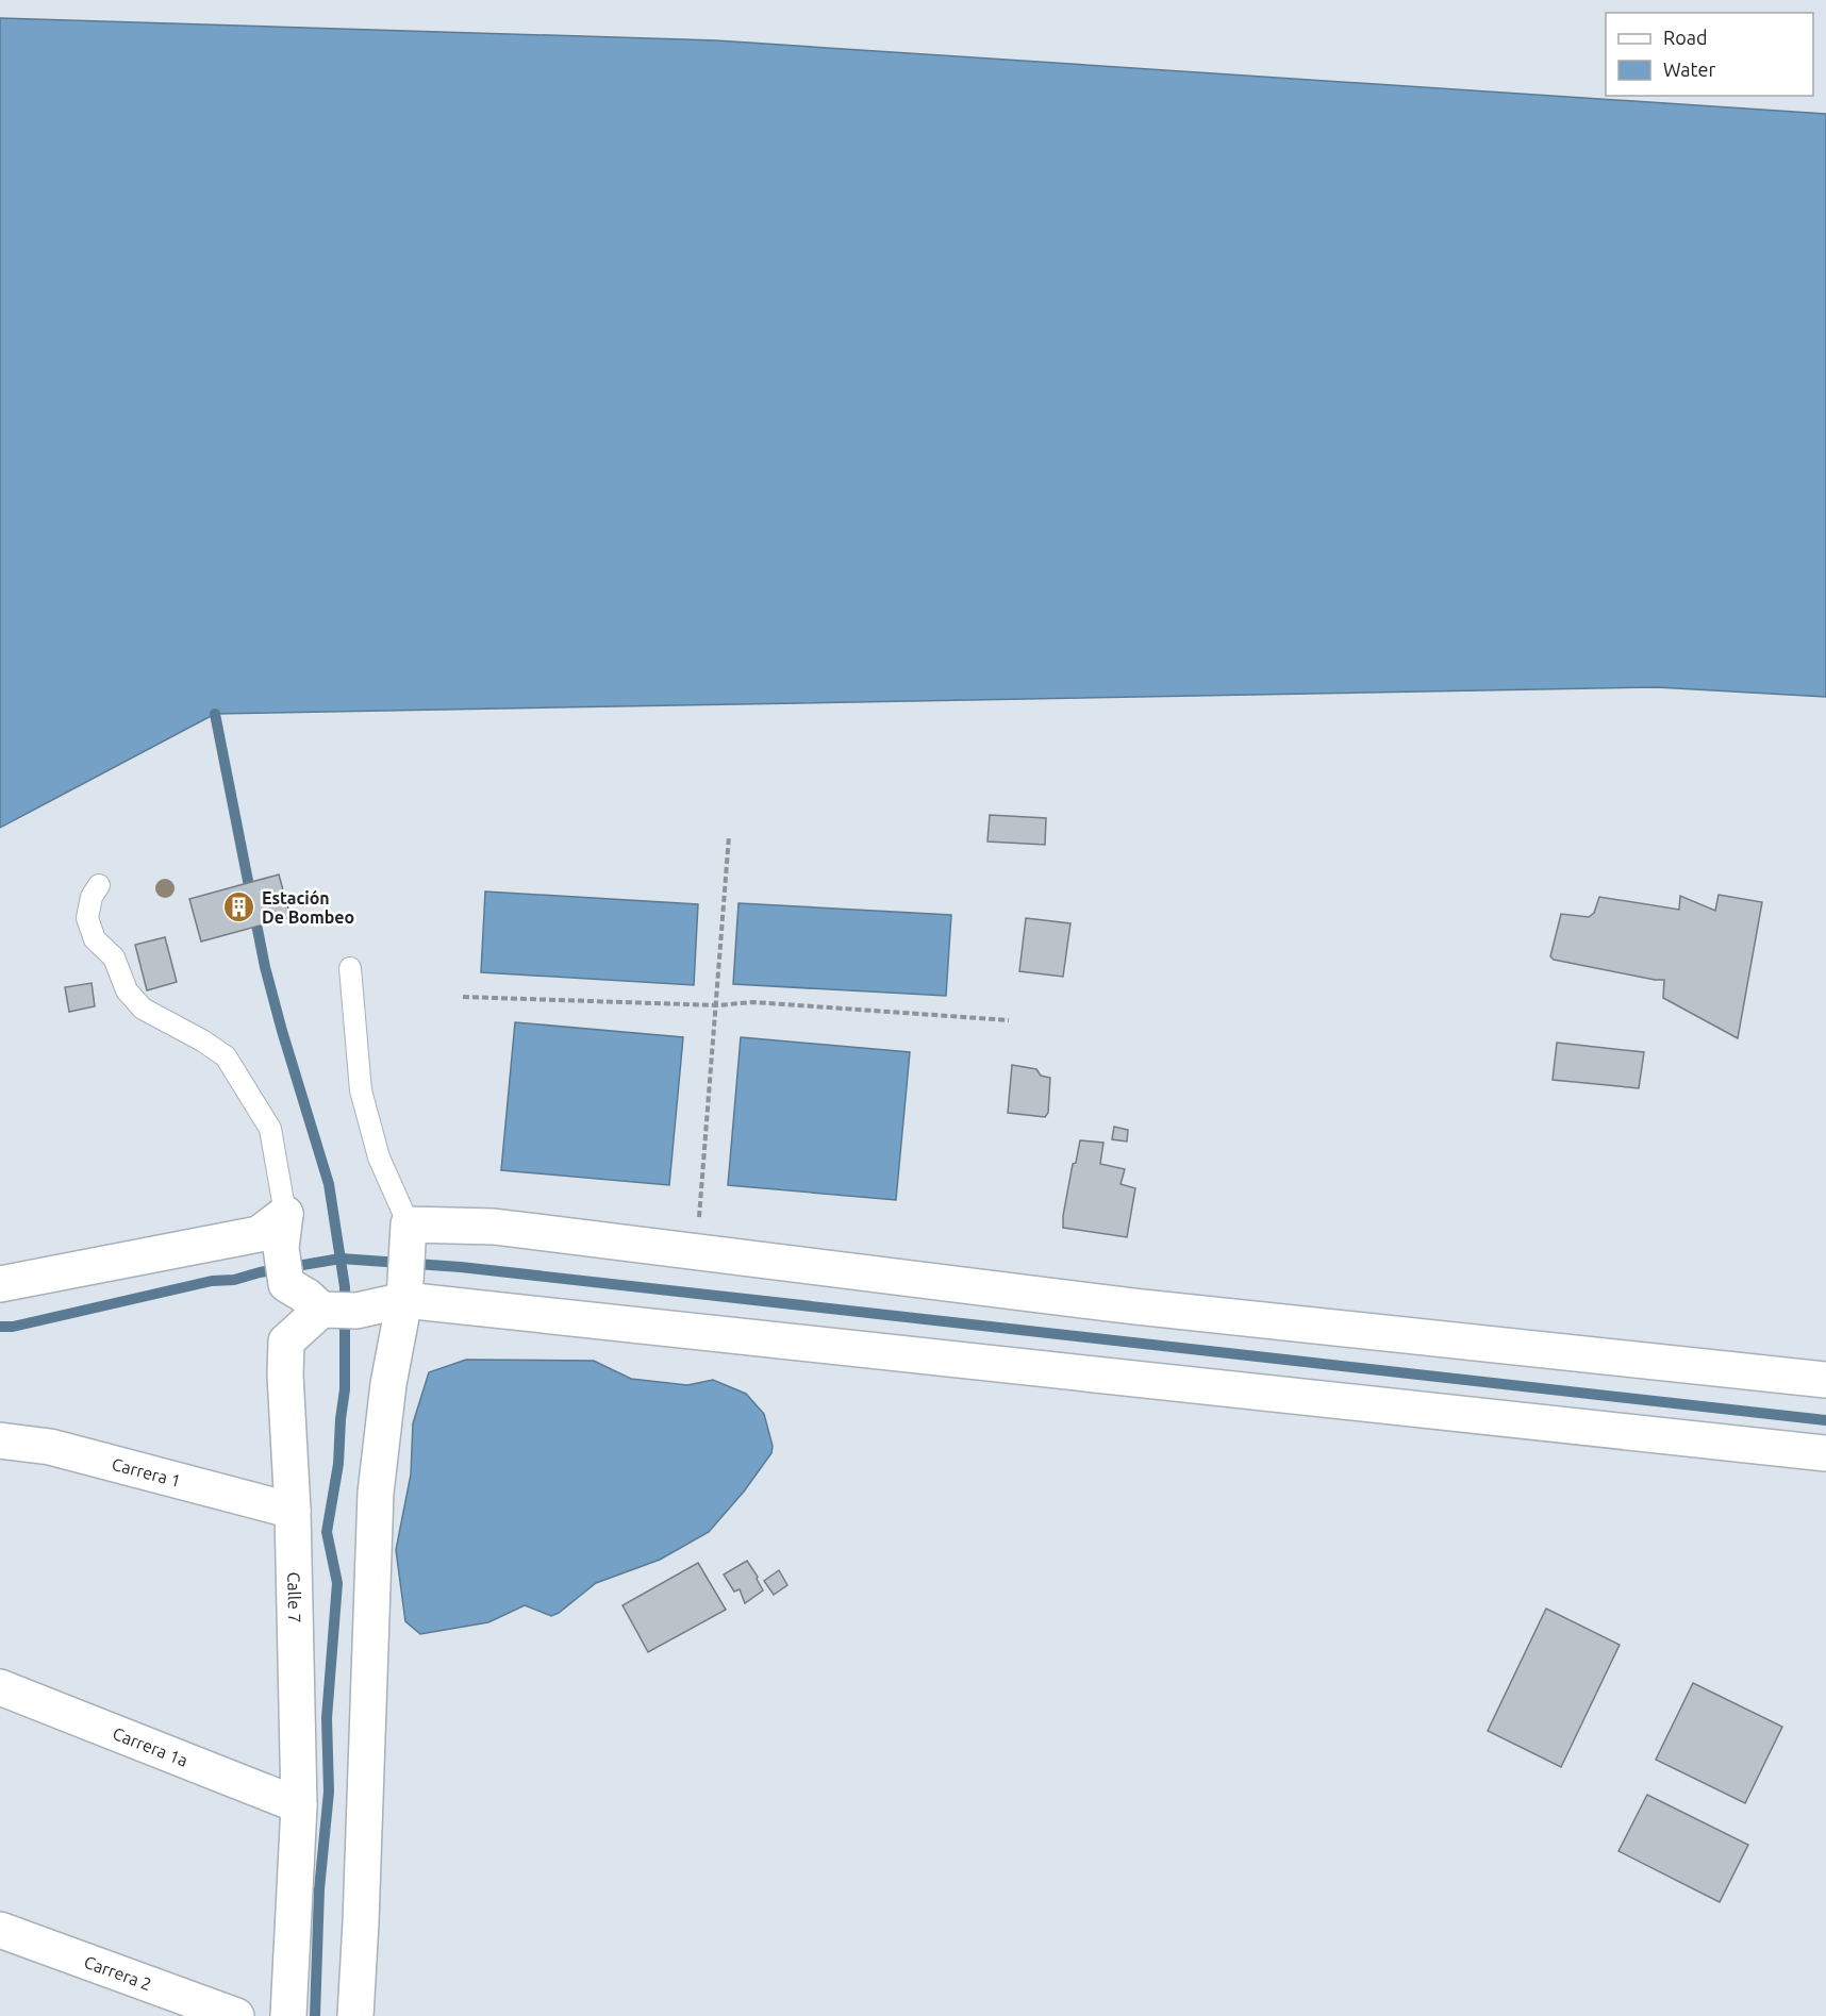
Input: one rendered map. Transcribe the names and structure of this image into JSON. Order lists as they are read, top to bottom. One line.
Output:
{"streets":{"street":["Carrera 1","Calle 7","Carrera 1a","Carrera 2"]},"crossings":[["Carrera 1","Calle 7"],["Calle 7","Carrera 1a"]],"places":{"building":["Estación De Bombeo"]},"legend":["Road","Water"]}
